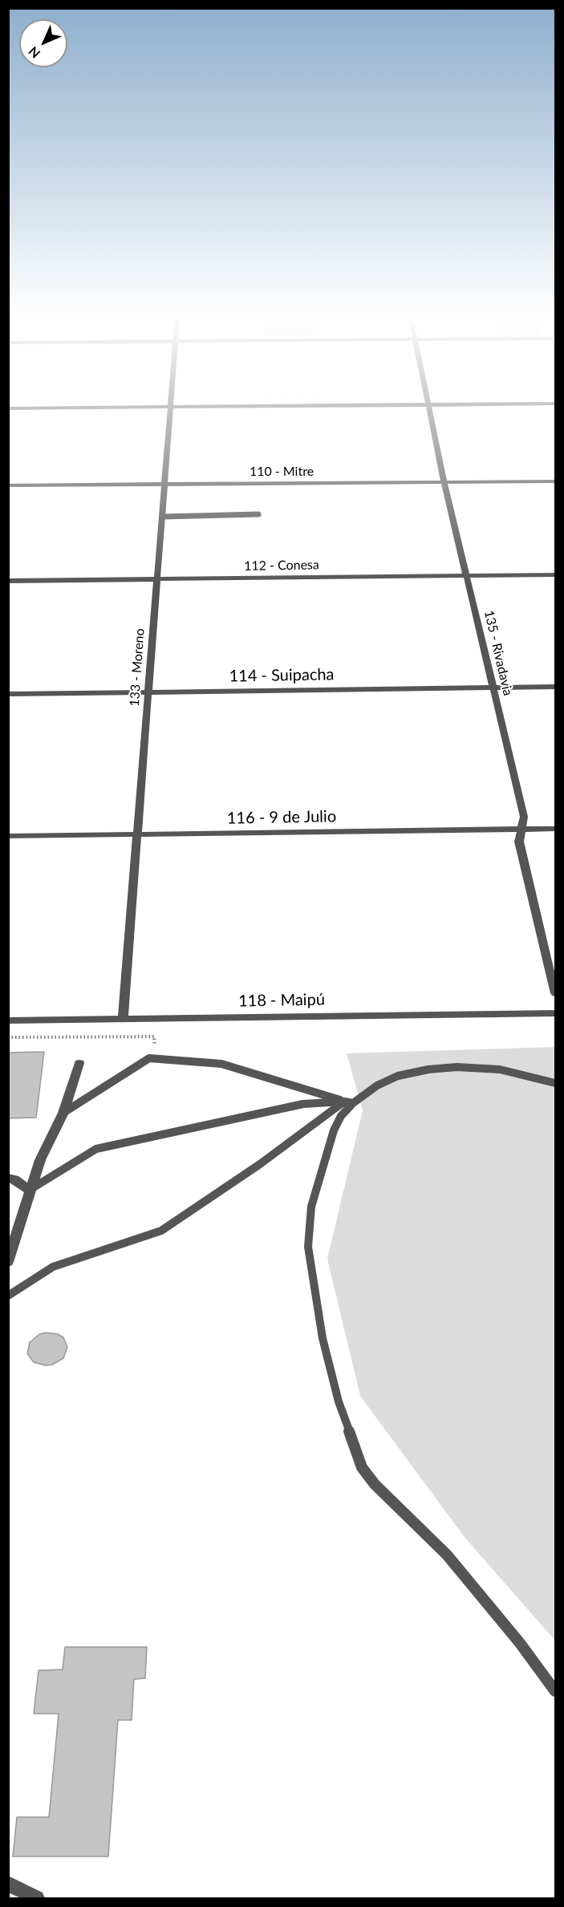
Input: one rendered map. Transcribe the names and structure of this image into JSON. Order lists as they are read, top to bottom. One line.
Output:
{"streets":{"street":["110 - Mitre","112 - Conesa","135 - Rivadavia","133 - Moreno","114 - Suipacha","116 - 9 de Julio","118 - Maipú"]},"crossings":[["110 - Mitre","135 - Rivadavia"],["110 - Mitre","133 - Moreno"],["112 - Conesa","135 - Rivadavia"],["112 - Conesa","133 - Moreno"],["135 - Rivadavia","114 - Suipacha"],["135 - Rivadavia","116 - 9 de Julio"],["133 - Moreno","114 - Suipacha"],["133 - Moreno","116 - 9 de Julio"],["133 - Moreno","118 - Maipú"]],"north":"bottom left"}
